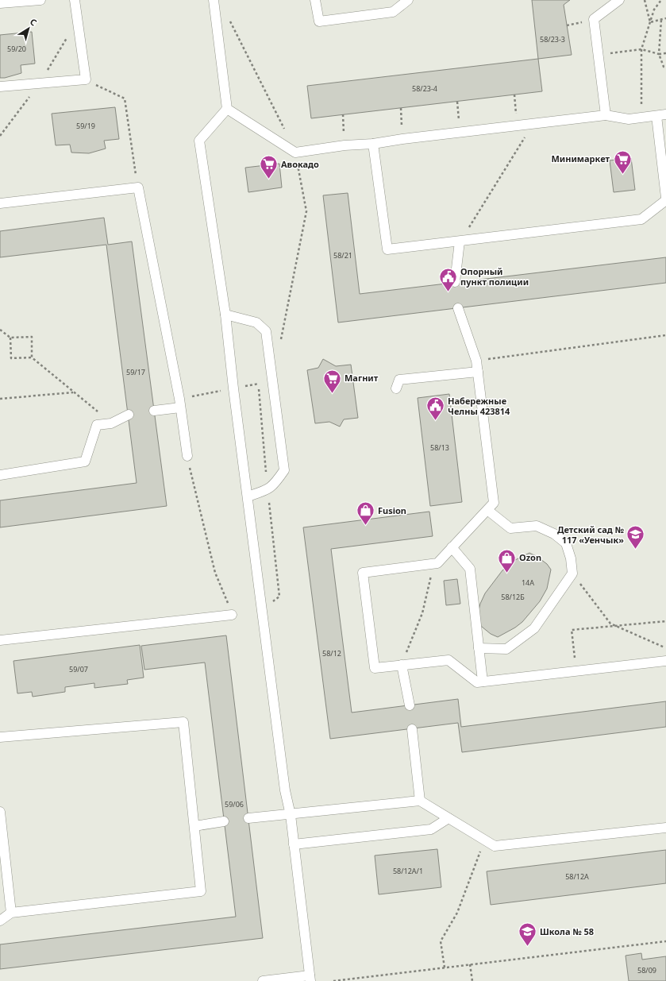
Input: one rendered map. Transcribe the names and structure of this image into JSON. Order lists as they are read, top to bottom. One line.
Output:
{"places":{"supermarket":["Минимаркет","Авокадо","Магнит"],"public building":["Опорный пункт полиции","Набережные Челны 423814"],"shop":["Fusion","Ozon"],"school or university":["Детский сад № 117 «Уенчык»","Школа № 58"]},"house_numbers":["58/23-3","59/20","58/23-4","59/19","58/21","59/17","58/13","14А","58/12Б","58/12","59/07","59/06","58/12А/1","58/12А","58/09"],"north":"top right"}
